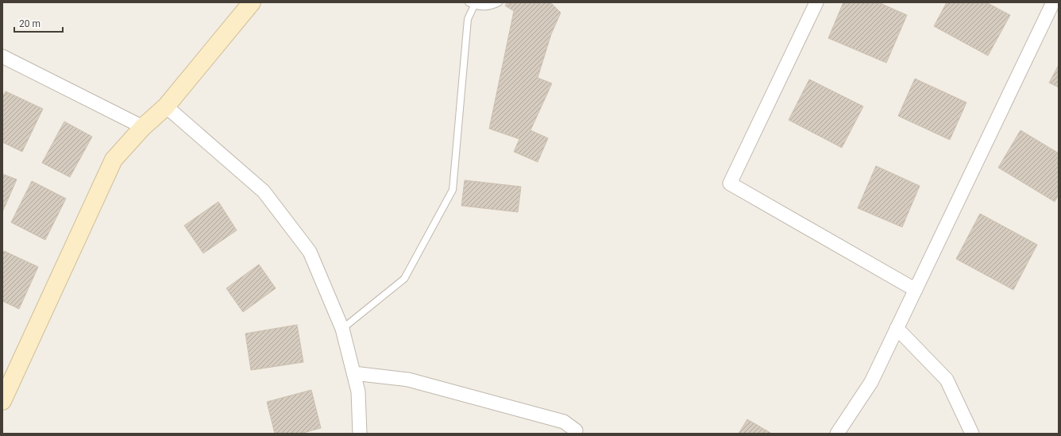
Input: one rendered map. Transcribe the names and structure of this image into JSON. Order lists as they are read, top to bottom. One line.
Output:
{"scale_bar":"20 m"}
